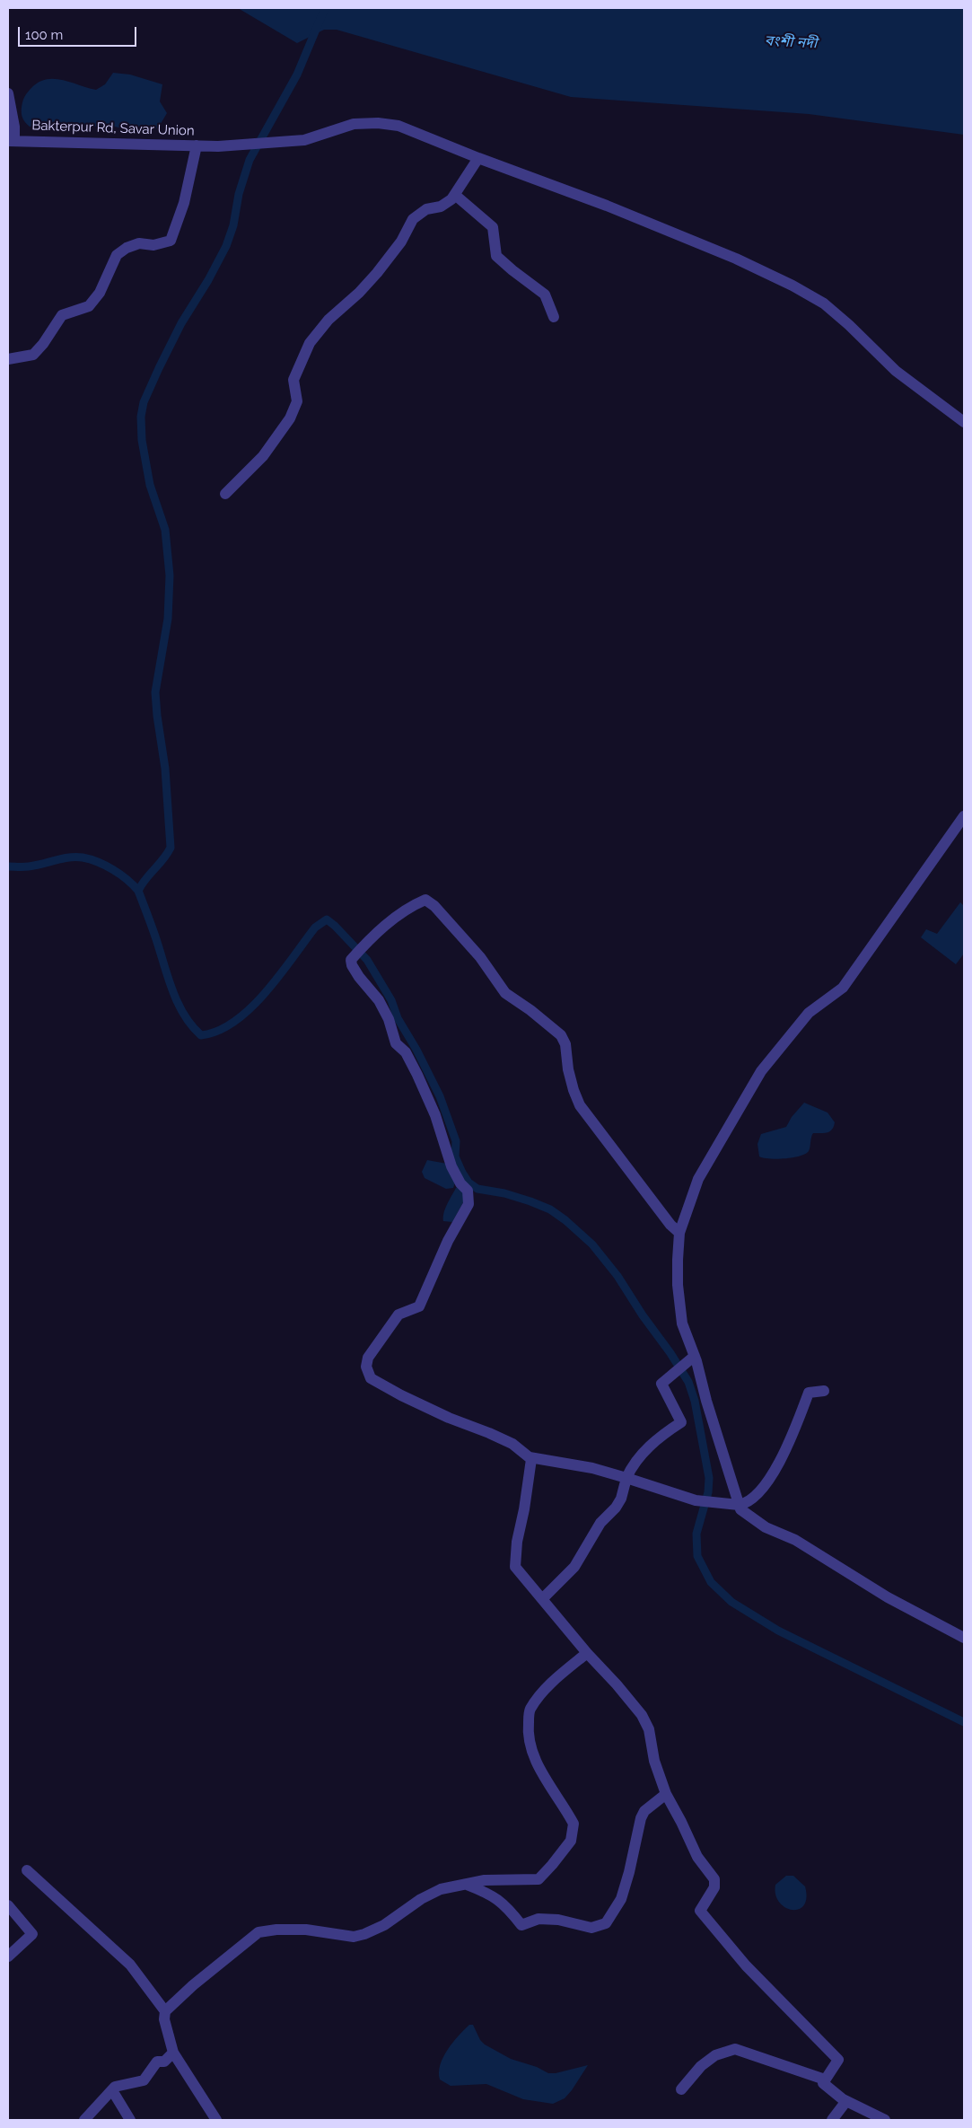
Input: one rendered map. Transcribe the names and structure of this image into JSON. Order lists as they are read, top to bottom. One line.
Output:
{"streets":{"street":["Bakterpur Rd, Savar Union"]},"water":["বংশী নদী"],"scale_bar":"100 m"}
